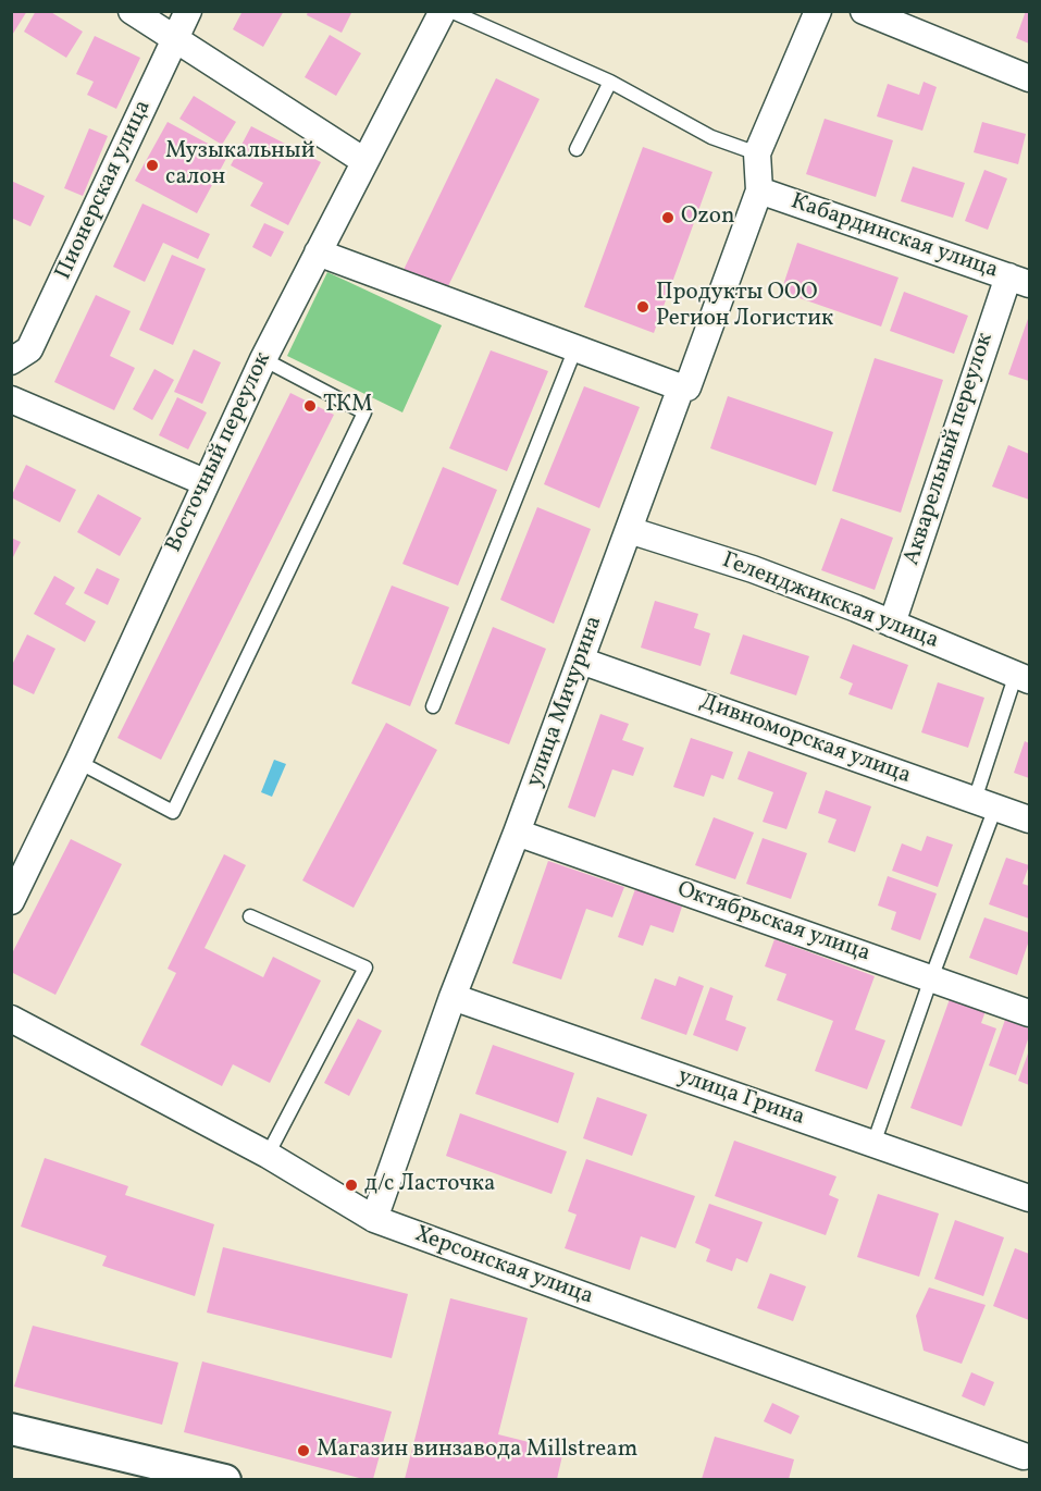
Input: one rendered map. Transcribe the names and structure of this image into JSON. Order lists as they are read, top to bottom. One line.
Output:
{"streets":{"street":["Пионерская улица","Кабардинская улица","Акварельный переулок","Восточный переулок","Геленджикская улица","улица Мичурина","Дивноморская улица","Октябрьская улица","улица Грина","Херсонская улица"]},"crossings":[["Кабардинская улица","Акварельный переулок"],["Кабардинская улица","улица Мичурина"],["Акварельный переулок","Геленджикская улица"],["Геленджикская улица","улица Мичурина"],["улица Мичурина","Дивноморская улица"],["улица Мичурина","Октябрьская улица"],["улица Мичурина","улица Грина"],["улица Мичурина","Херсонская улица"]],"places":["Музыкальный салон","Ozon","Продукты ООО Регион Логистик","ТКМ","д/с Ласточка","Магазин винзавода Millstream"]}
